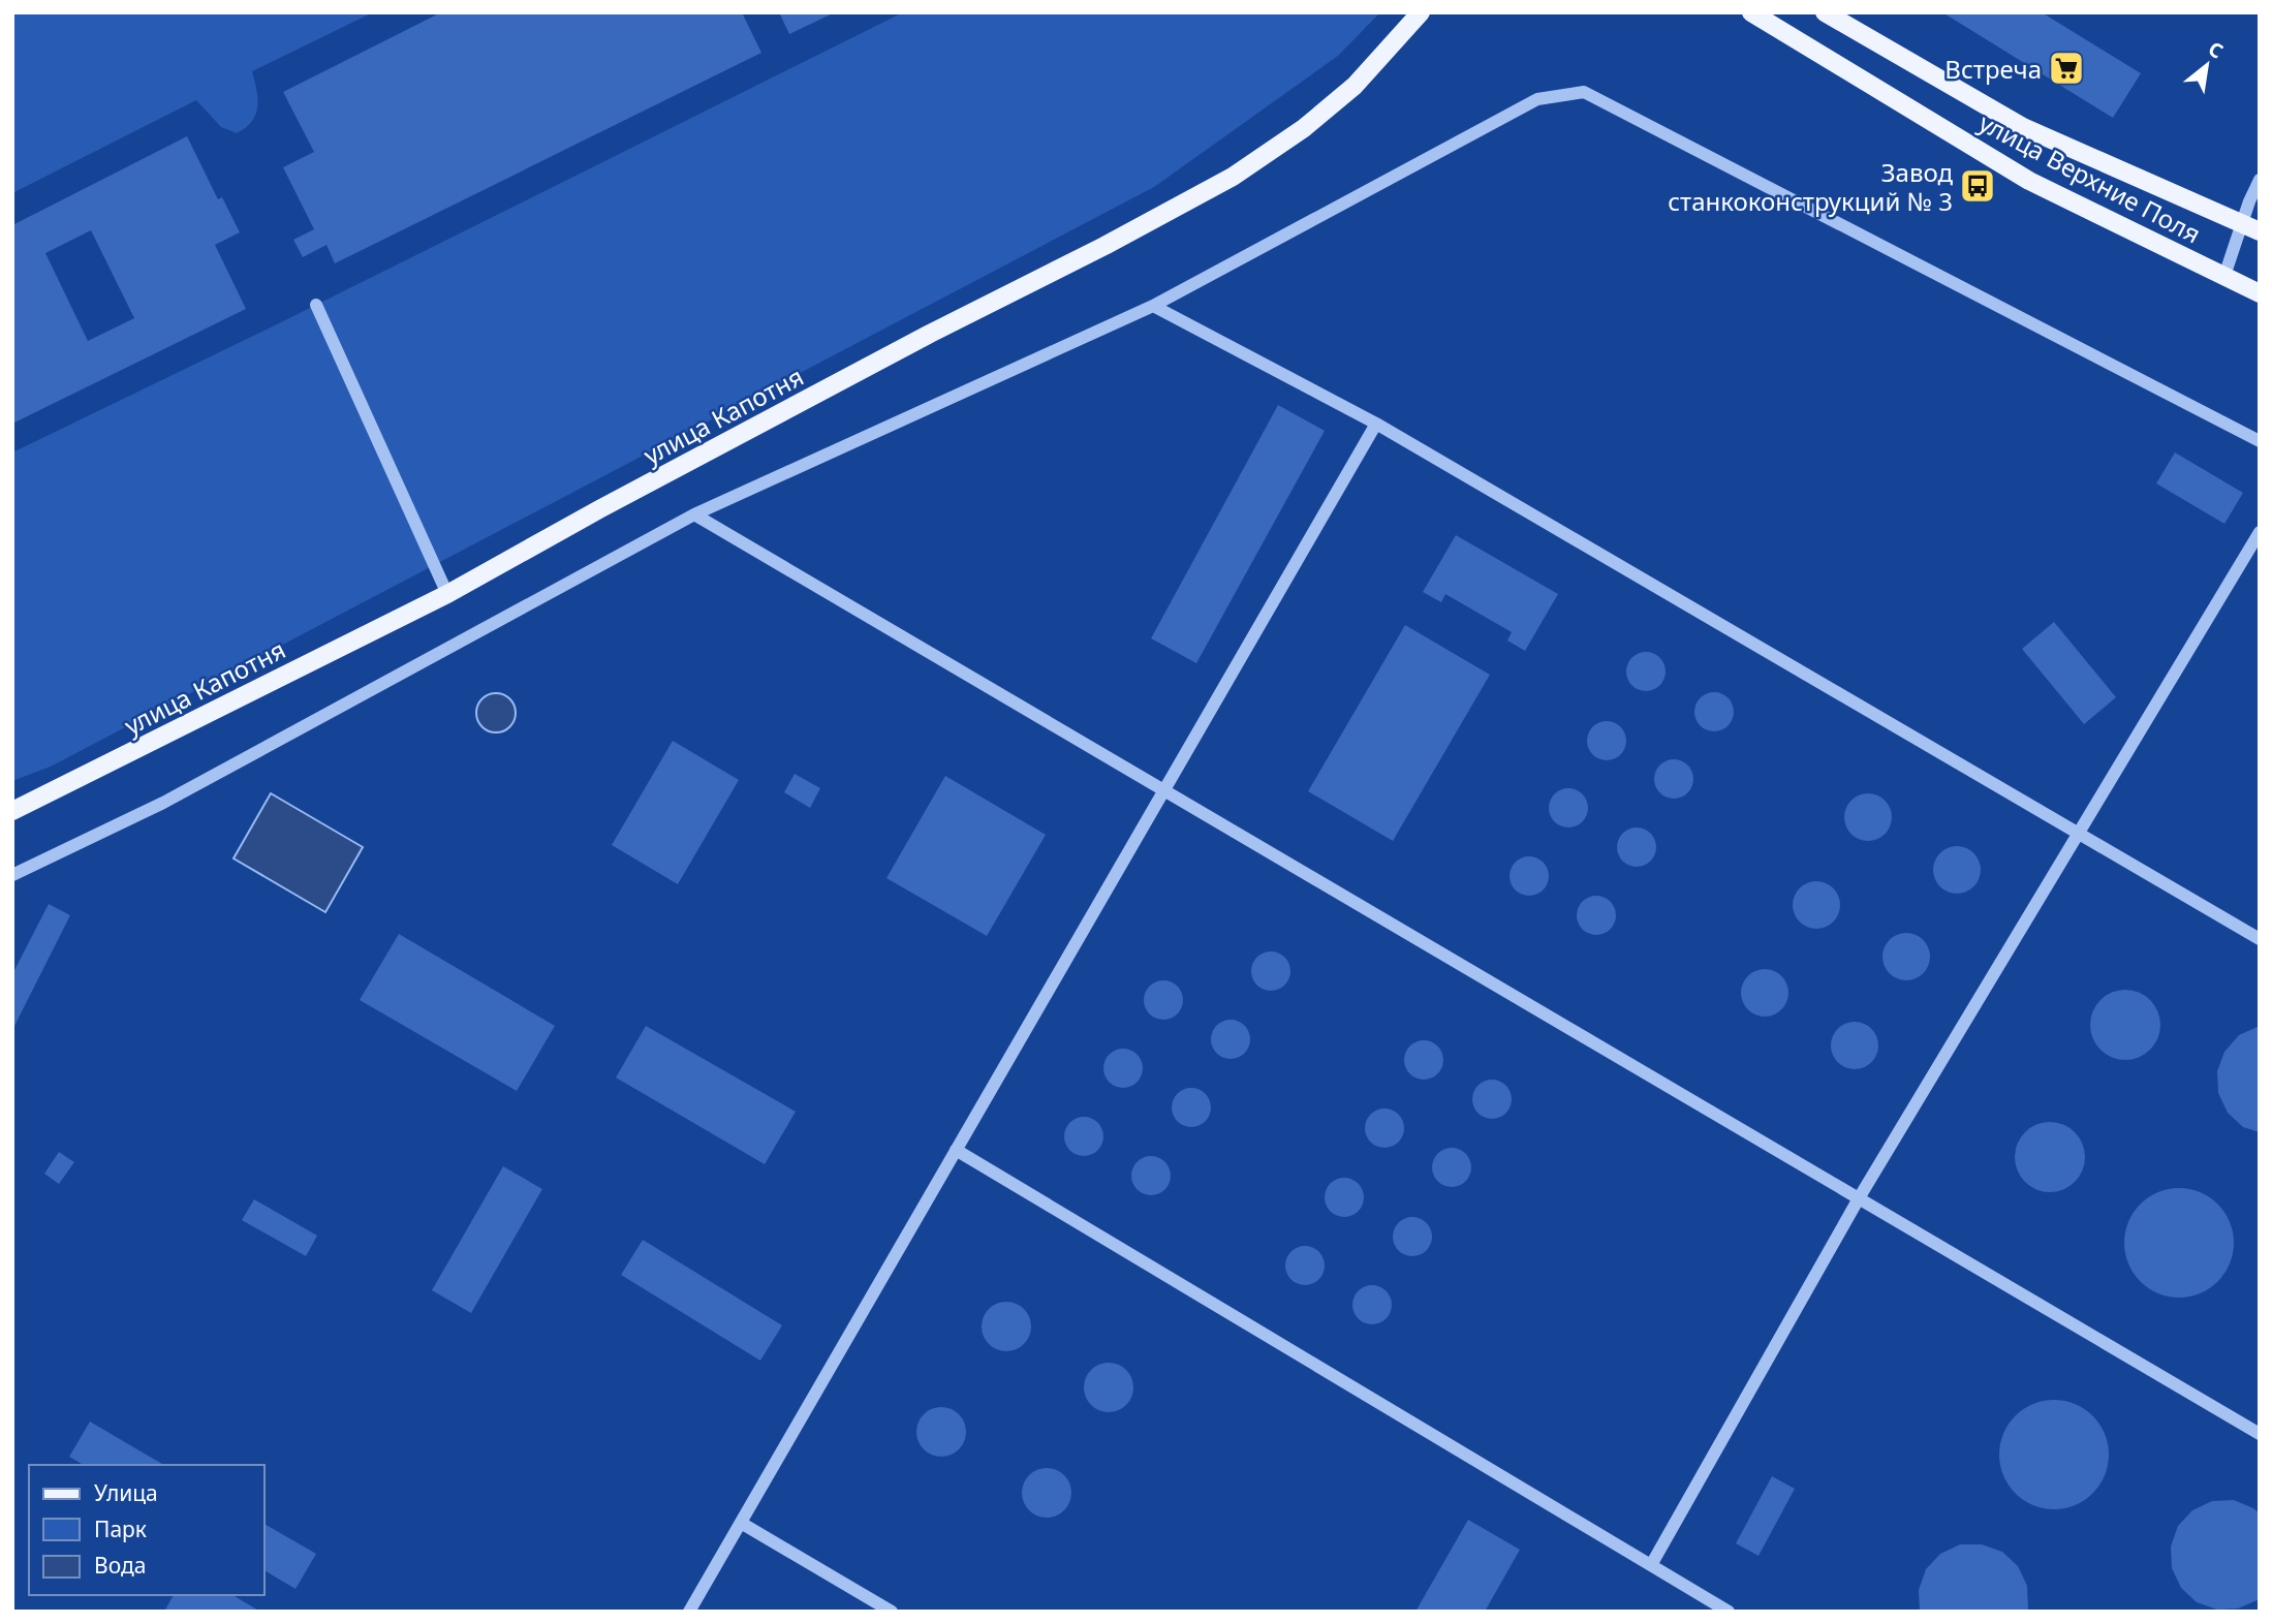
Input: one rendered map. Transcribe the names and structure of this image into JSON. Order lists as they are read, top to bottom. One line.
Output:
{"streets":{"main road":["улица Верхние Поля","улица Капотня"]},"places":{"supermarket":["Встреча"],"bus stop":["Завод станкоконструкций № 3"]},"legend":["Улица","Парк","Вода"],"north":"top right"}
